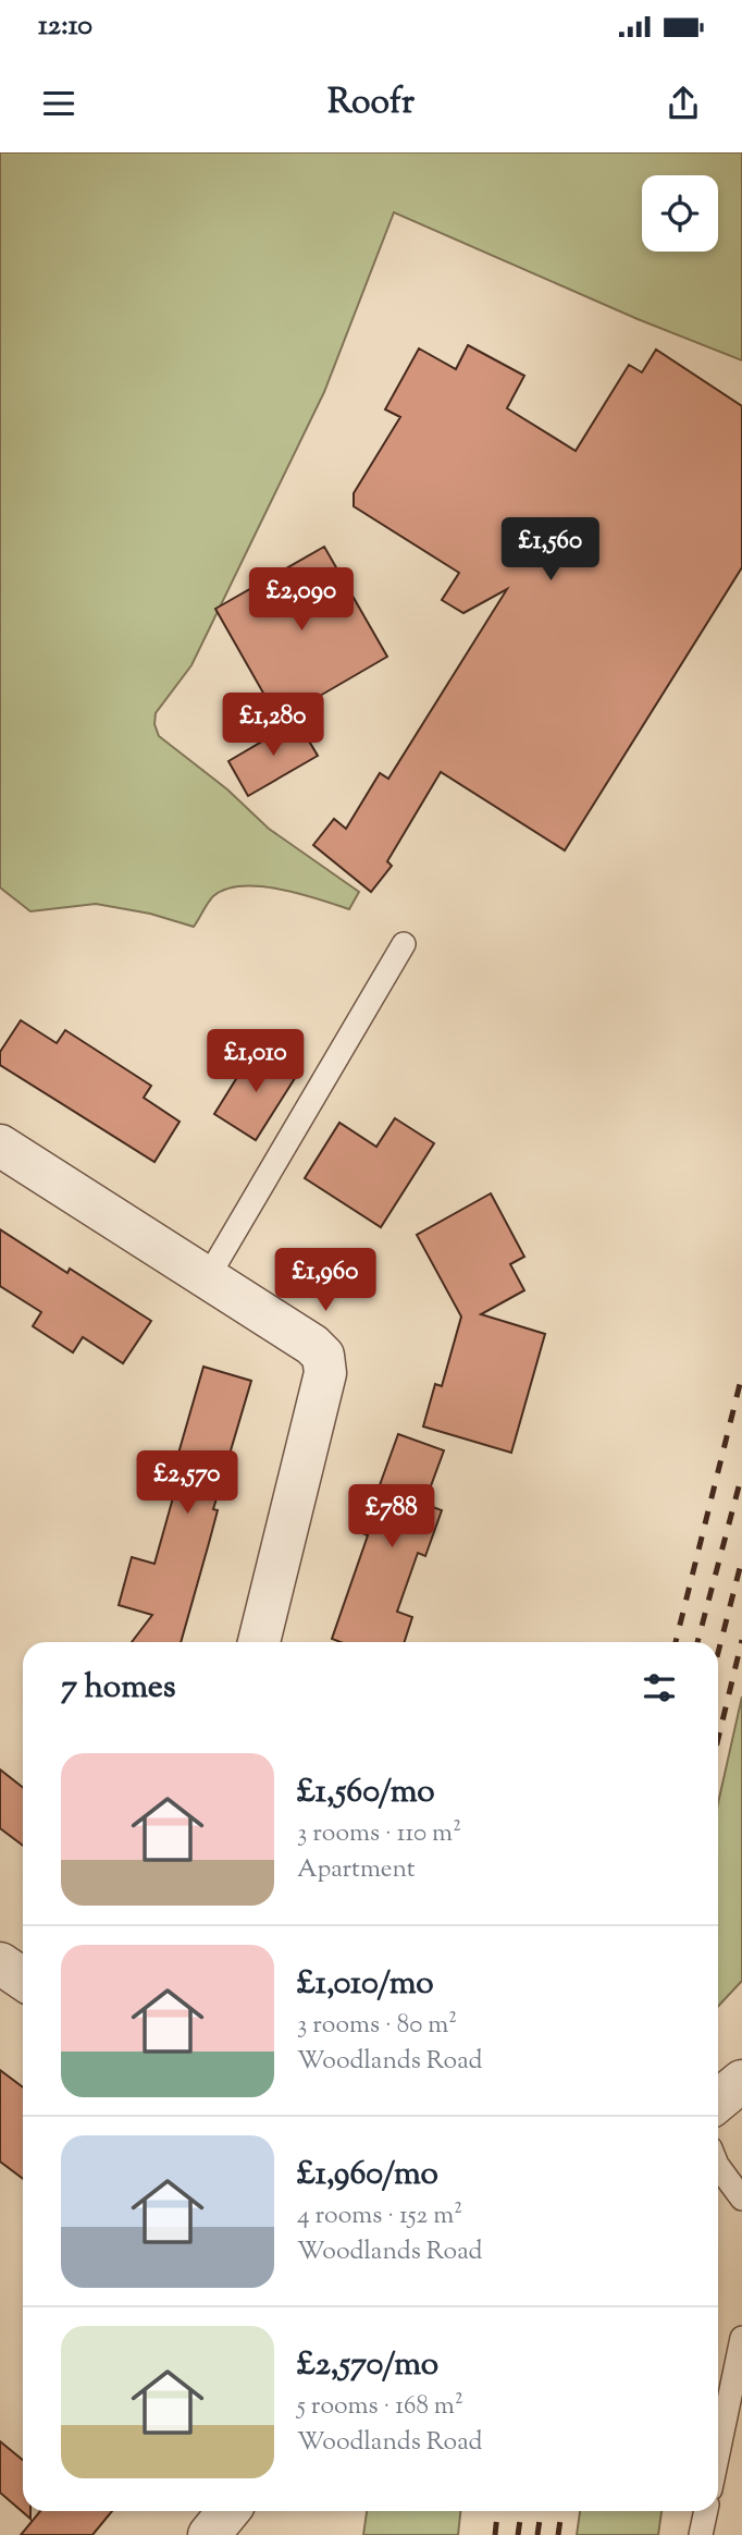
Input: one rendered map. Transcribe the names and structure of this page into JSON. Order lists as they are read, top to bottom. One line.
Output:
{"page":{"status":"12:10","header":"Roofr","price":["£1,560","£2,090","£1,280","£1,010","£1,960","£2,570","£788"],"heading":"7 homes","list":[{"name":"£1,560/mo","note":"3 rooms · 110 m² · Apartment"},{"name":"£1,010/mo","note":"3 rooms · 80 m² · Woodlands Road"},{"name":"£1,960/mo","note":"4 rooms · 152 m² · Woodlands Road"},{"name":"£2,570/mo","note":"5 rooms · 168 m² · Woodlands Road"}]}}
